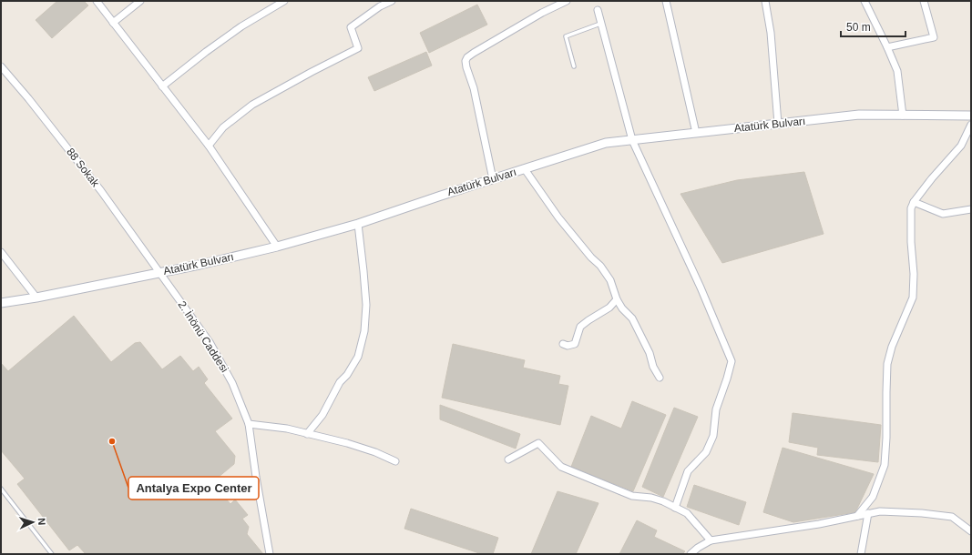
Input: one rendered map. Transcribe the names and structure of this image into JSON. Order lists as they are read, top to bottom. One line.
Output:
{"streets":{"street":["Atatürk Bulvarı","88 Sokak","2. İnönü Caddesi"]},"crossings":[["Atatürk Bulvarı","88 Sokak"],["Atatürk Bulvarı","2. İnönü Caddesi"],["88 Sokak","2. İnönü Caddesi"]],"places":["Antalya Expo Center"],"scale_bar":"50 m","north":"right"}
